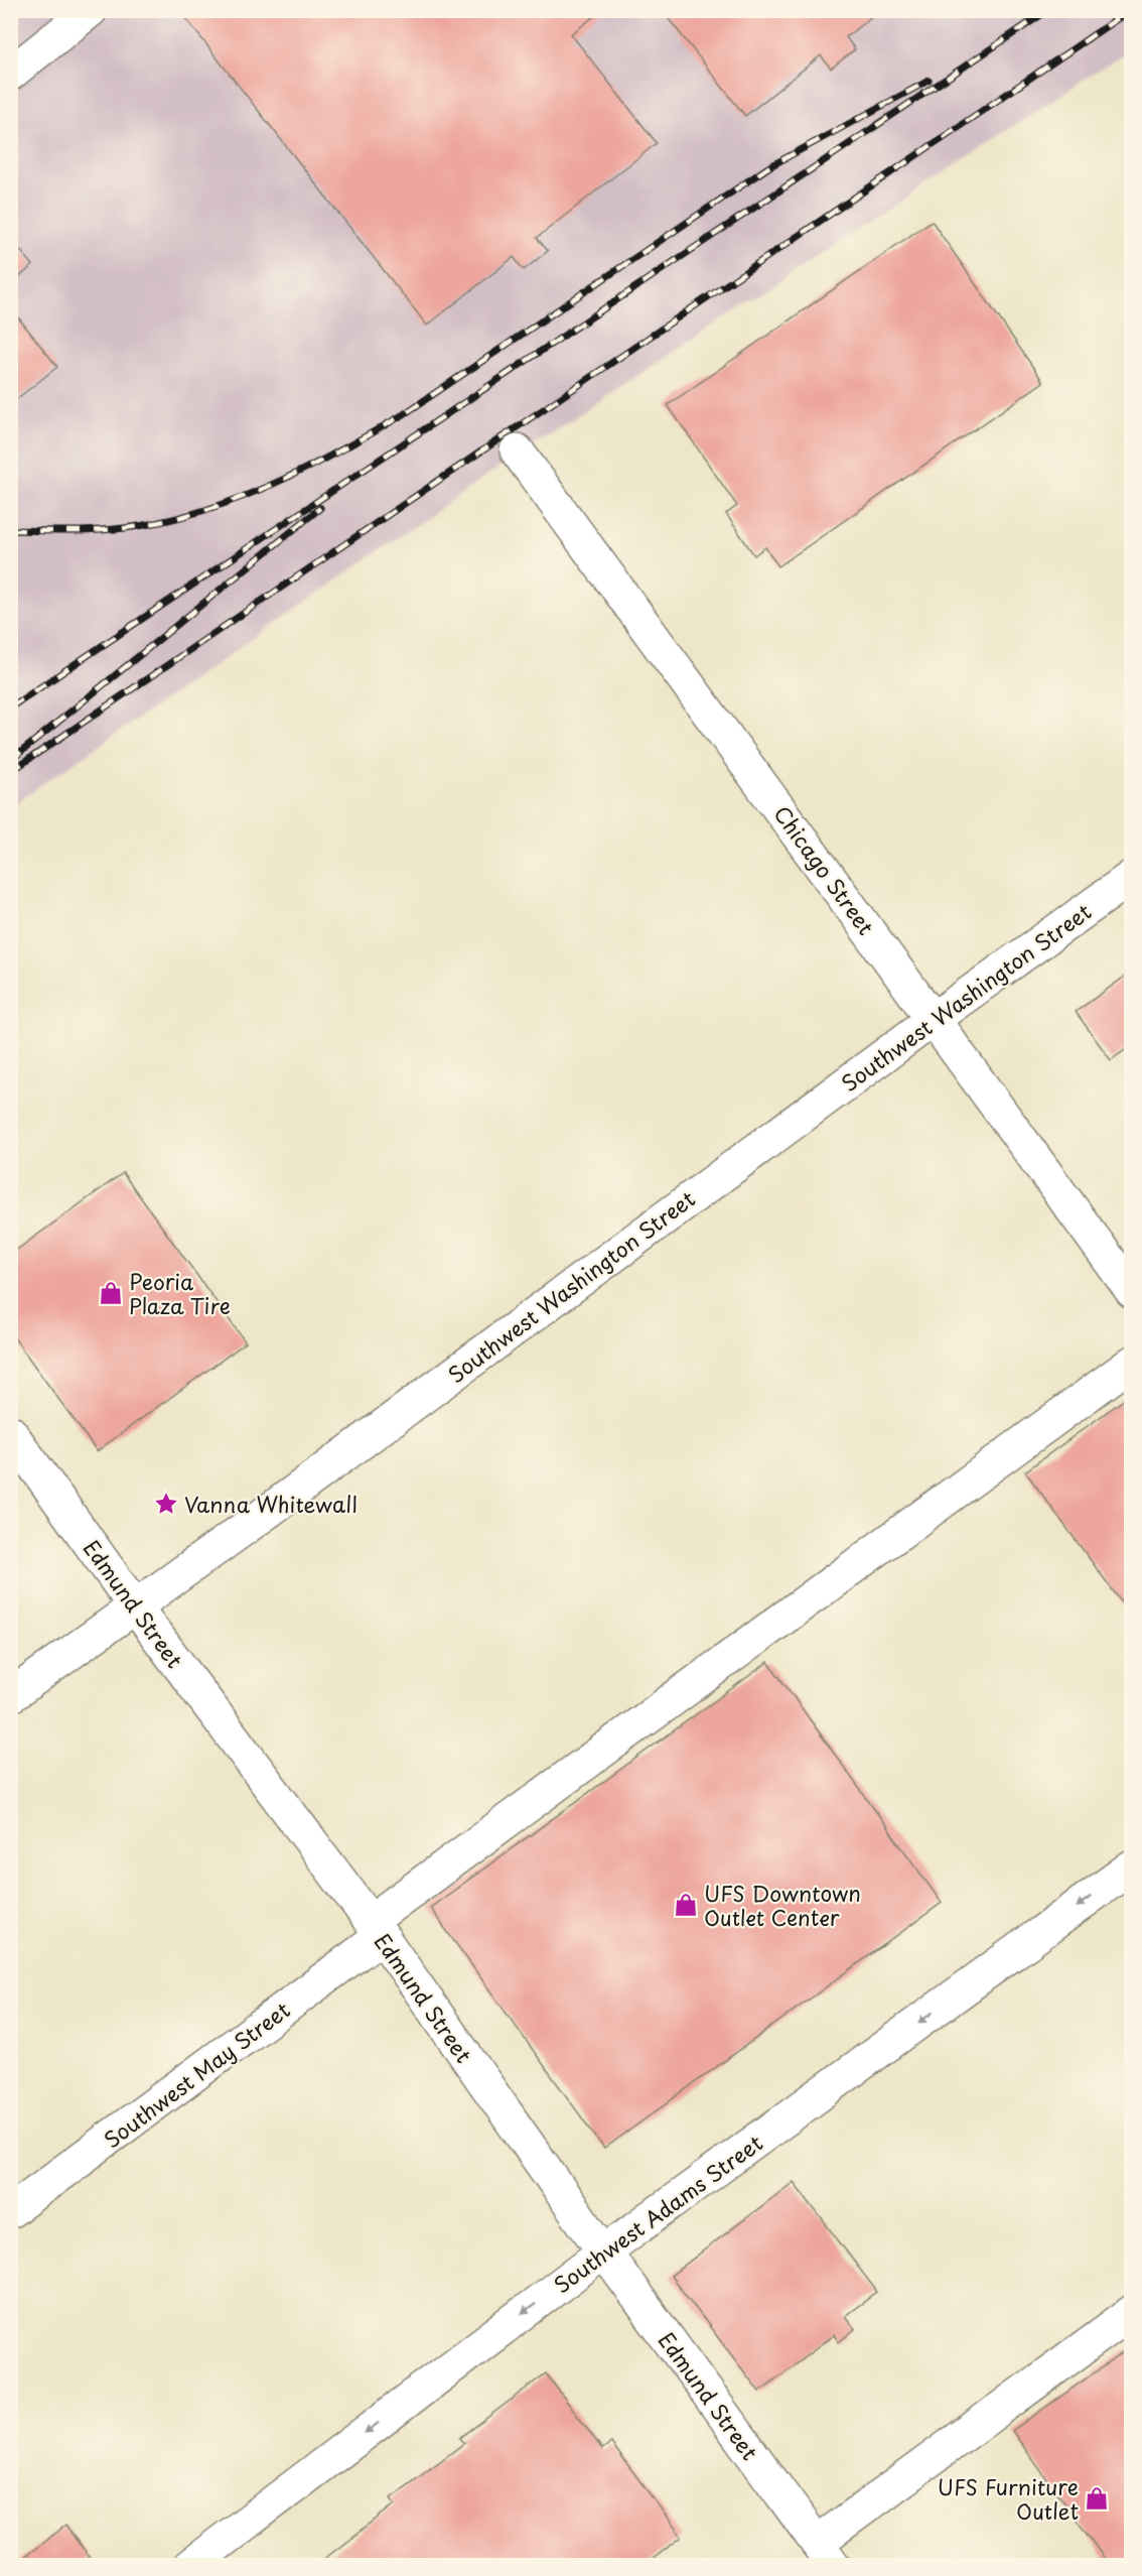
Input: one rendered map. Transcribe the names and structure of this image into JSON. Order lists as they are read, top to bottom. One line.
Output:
{"streets":{"main road":["Chicago Street","Southwest Washington Street","Edmund Street","Southwest May Street","Southwest Adams Street"]},"crossings":[["Chicago Street","Southwest Washington Street"],["Southwest Washington Street","Edmund Street"],["Edmund Street","Southwest May Street"],["Edmund Street","Southwest Adams Street"]],"one_way":["Southwest Adams Street"],"places":{"shop":["Peoria Plaza Tire","UFS Downtown Outlet Center","UFS Furniture Outlet"],"place":["Vanna Whitewall"]}}
